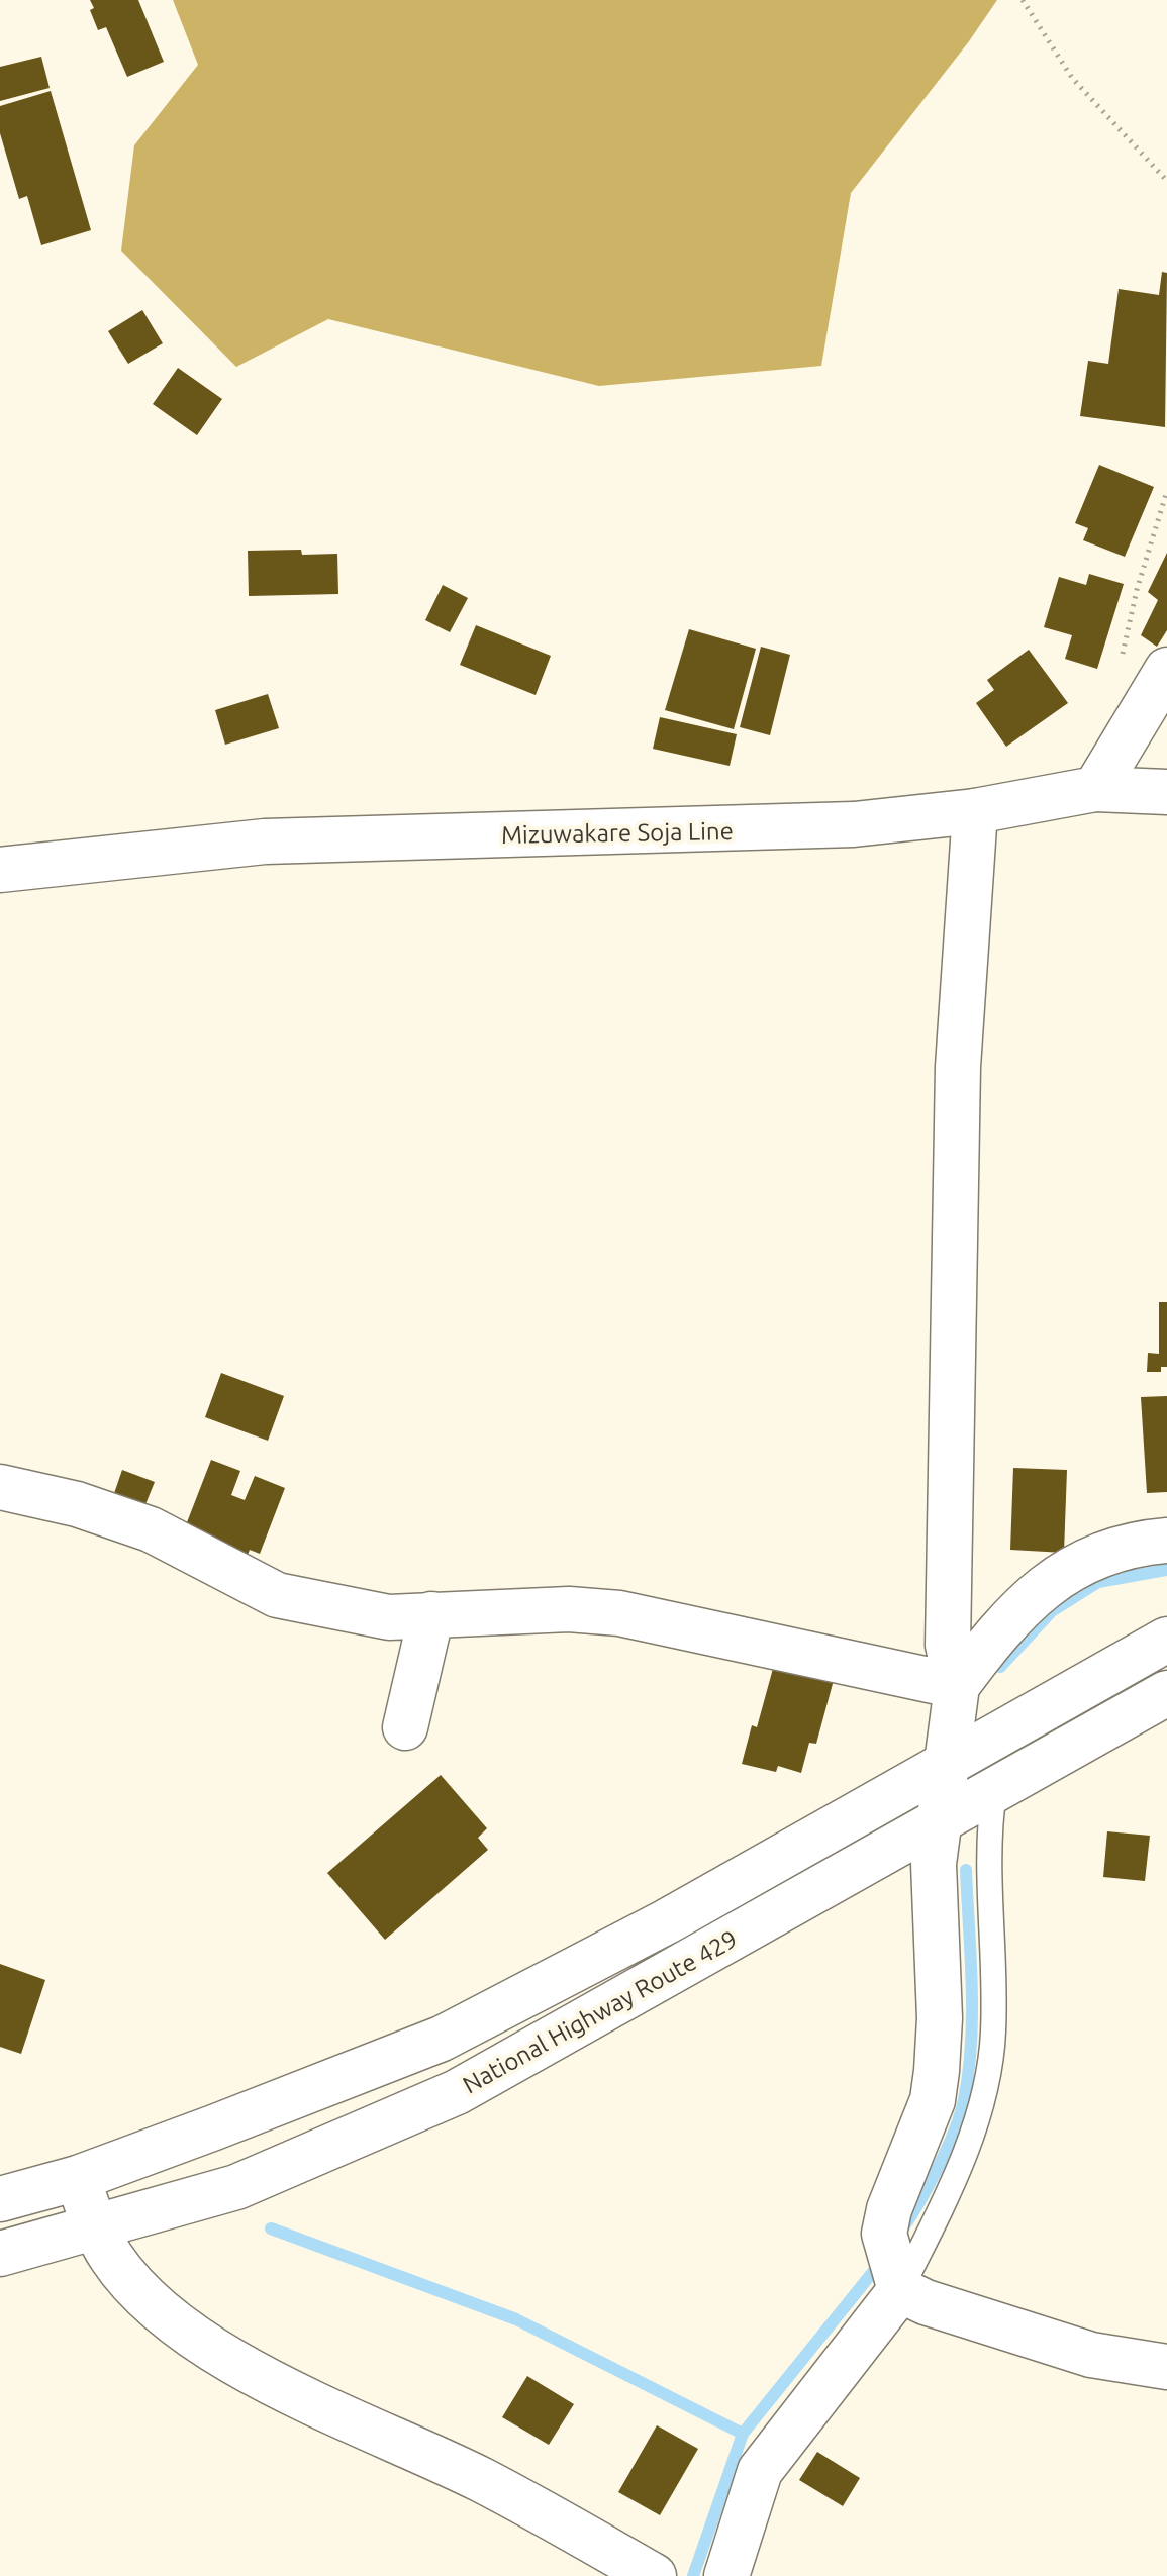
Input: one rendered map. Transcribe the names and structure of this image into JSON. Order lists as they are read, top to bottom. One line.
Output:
{"streets":{"main road":["Mizuwakare Soja Line","National Highway Route 429"]}}
